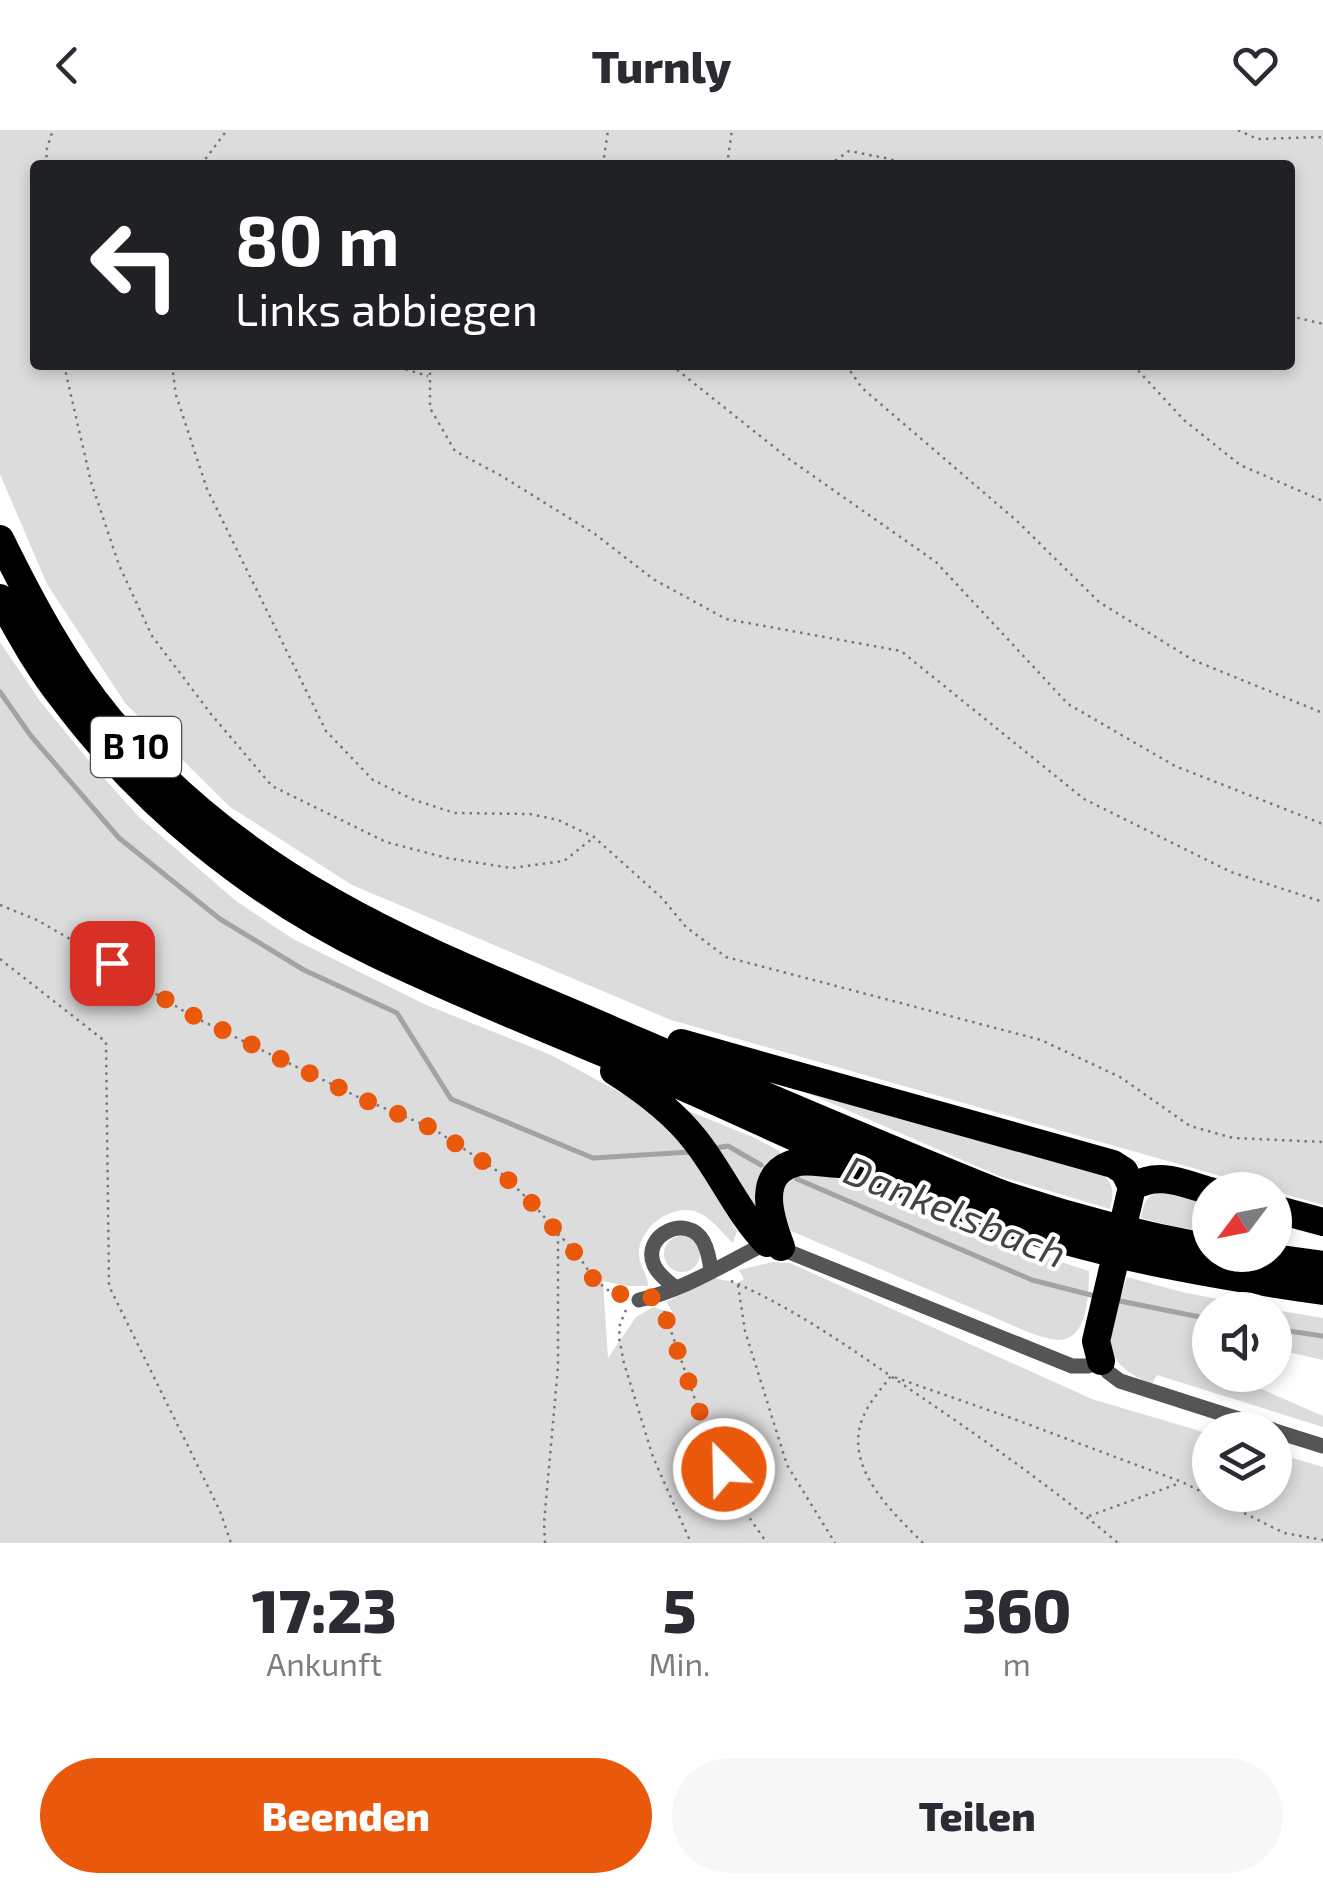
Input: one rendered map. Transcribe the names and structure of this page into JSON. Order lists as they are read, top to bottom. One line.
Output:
{"streets":{"highway":["B 10"]},"water":["Dankelsbach"],"north":"bottom left","page":{"header":"Turnly","turn":["80 m","Links abbiegen"],"eta":["17:23","Ankunft","5","Min.","360","m"],"buttons":["Beenden","Teilen"]}}
